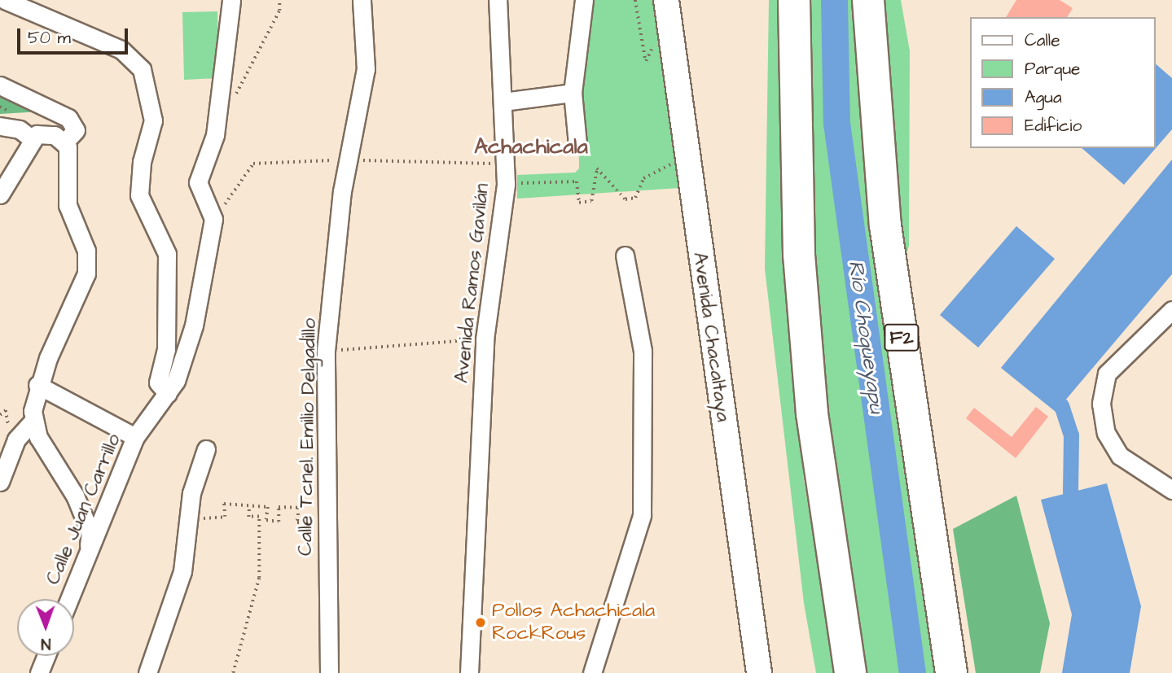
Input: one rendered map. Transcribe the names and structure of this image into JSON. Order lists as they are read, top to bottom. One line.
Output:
{"streets":{"highway":["F2"],"street":["Avenida Ramos Gavilán","Avenida Chacaltaya","Calle Tcnel. Emilio Delgadillo","Calle Juan Carrillo"]},"districts":["Achachicala"],"water":["Río Choqueyapu"],"places":["Pollos Achachicala RockRous"],"legend":["Calle","Parque","Agua","Edificio"],"scale_bar":"50 m","north":"bottom"}
